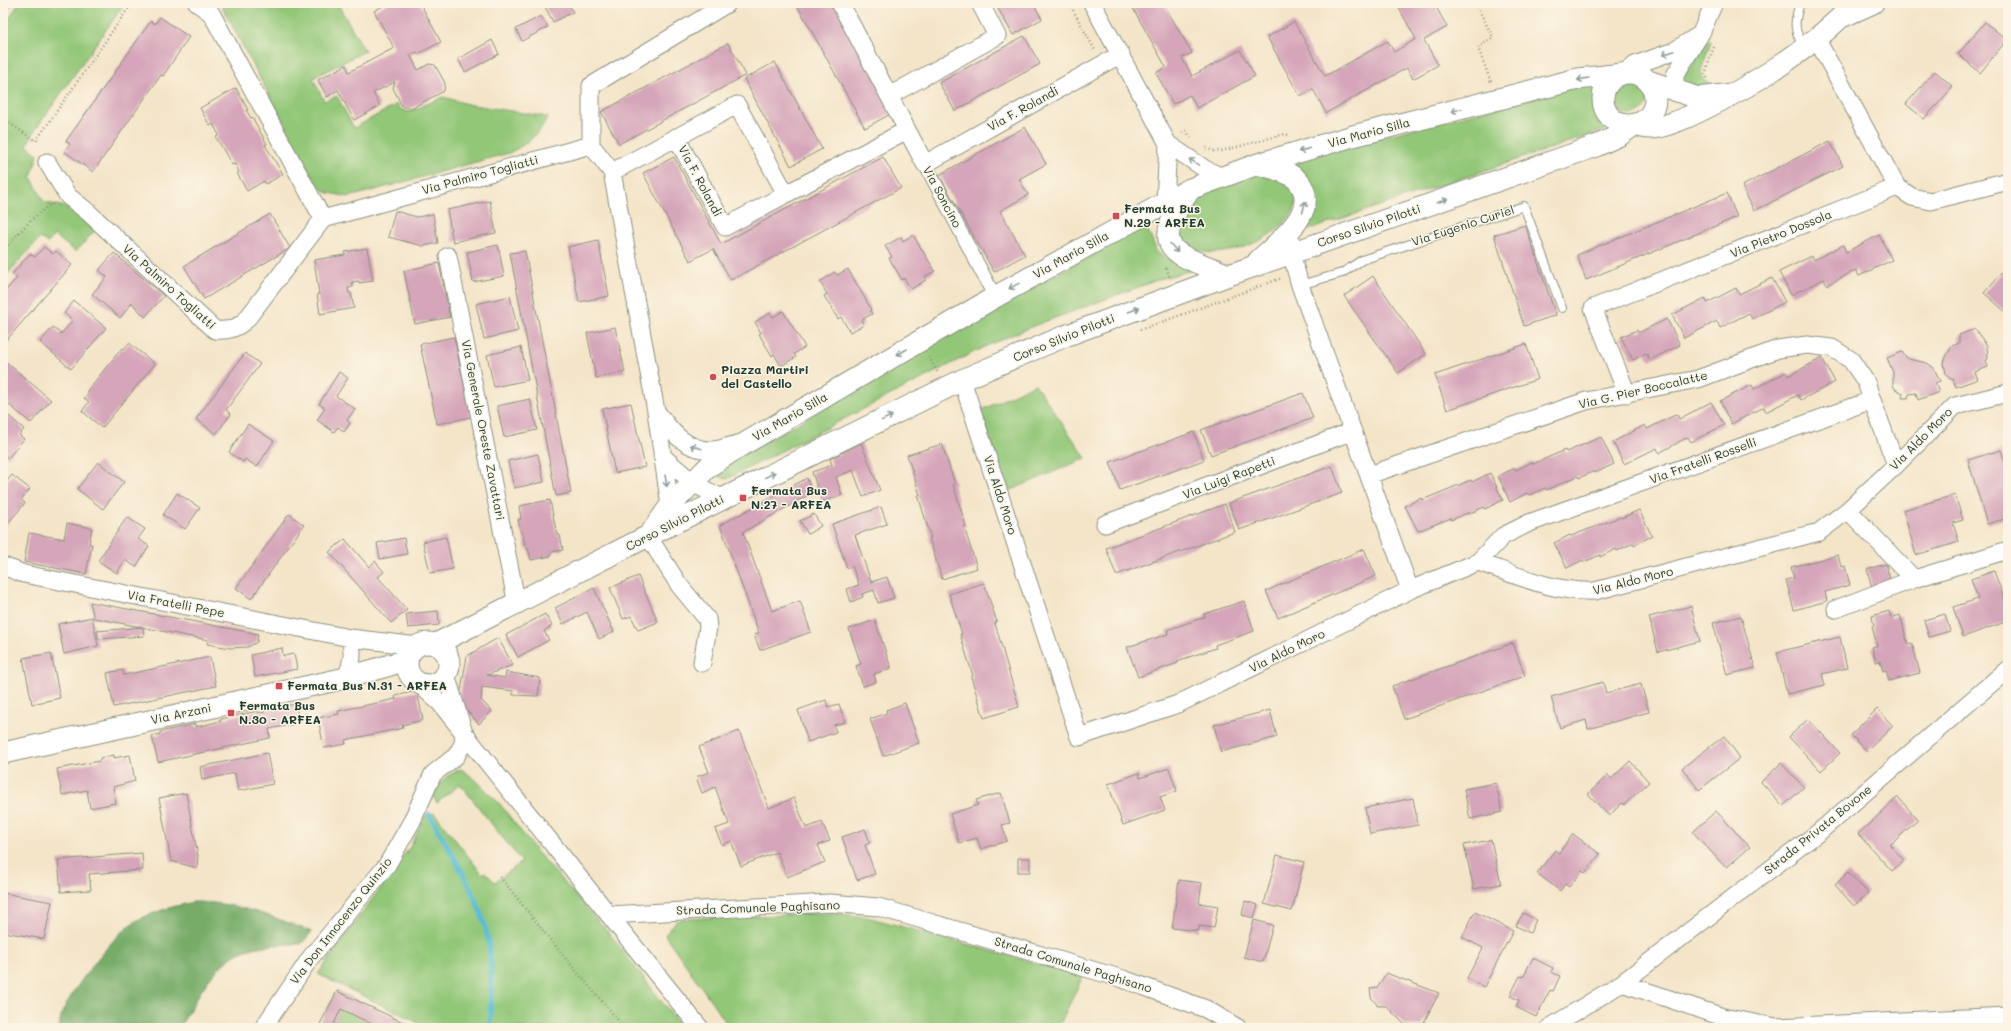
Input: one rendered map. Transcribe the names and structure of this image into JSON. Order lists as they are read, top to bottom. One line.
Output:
{"streets":{"street":["Via F. Rolandi","Via Mario Silla","Via Palmiro Togliatti","Via Soncino","Corso Silvio Pilotti","Via Pietro Dossola","Via G. Pier Boccalatte","Via Generale Oreste Zavattari","Via Aldo Moro","Via Fratelli Rosselli","Via Luigi Rapetti","Via Fratelli Pepe","Via Arzani","Strada Privata Bovone","Strada Comunale Paghisano","Via Don Innocenzo Quinzio"],"lane":["Via Eugenio Curiel"]},"crossings":[["Via F. Rolandi","Via Soncino"],["Via Mario Silla","Via Soncino"],["Via Mario Silla","Corso Silvio Pilotti"],["Corso Silvio Pilotti","Via Generale Oreste Zavattari"],["Corso Silvio Pilotti","Via Aldo Moro"],["Corso Silvio Pilotti","Via Fratelli Pepe"],["Corso Silvio Pilotti","Via Arzani"],["Via Pietro Dossola","Via G. Pier Boccalatte"],["Via G. Pier Boccalatte","Via Fratelli Rosselli"],["Via Aldo Moro","Via Fratelli Rosselli"],["Via Fratelli Pepe","Via Arzani"]],"one_way":["Via Mario Silla","Corso Silvio Pilotti"],"places":{"transit":["Fermata Bus N.29 - ARFEA","Fermata Bus N.27 - ARFEA","Fermata Bus N.31 - ARFEA","Fermata Bus N.30 - ARFEA"],"other":["Piazza Martiri del Castello"]}}
